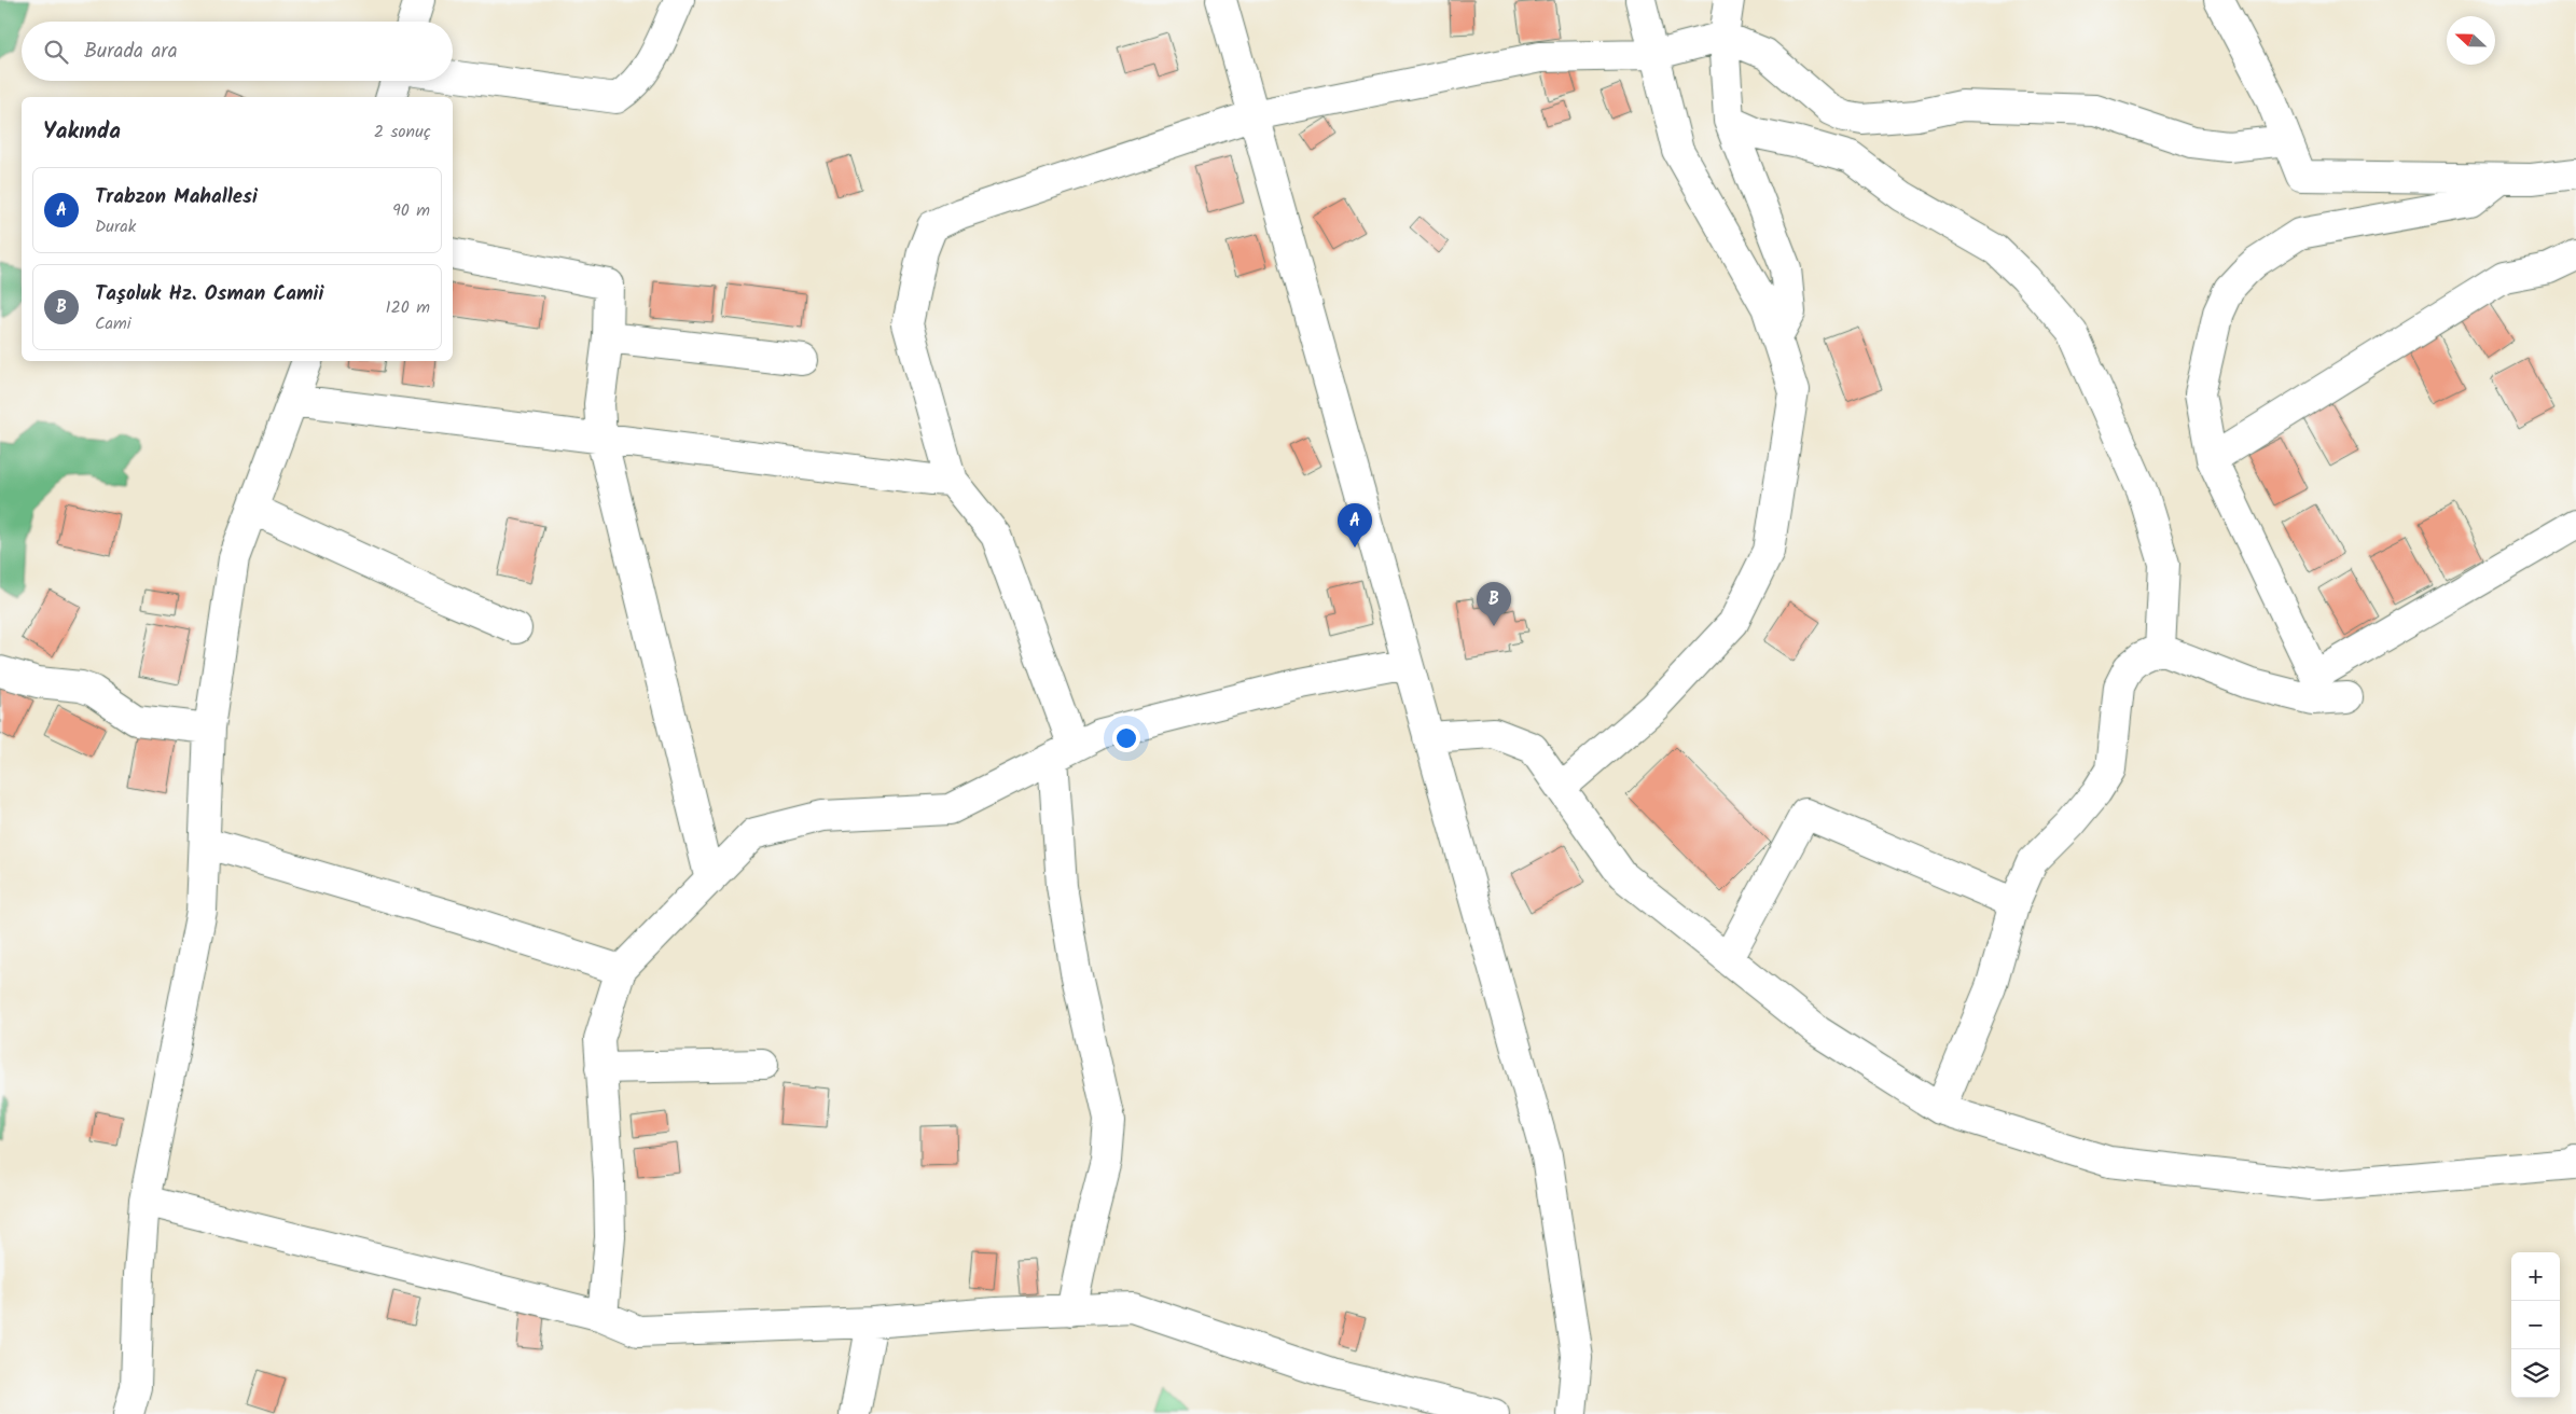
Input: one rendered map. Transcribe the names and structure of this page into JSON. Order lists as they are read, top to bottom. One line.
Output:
{"north":"left","page":{"search":"Burada ara","heading":["Yakında","2 sonuç"],"list":[{"mark":"A","name":"Trabzon Mahallesi","note":"Durak","value":"90 m"},{"mark":"B","name":"Taşoluk Hz. Osman Camii","note":"Cami","value":"120 m"}],"pins":["A","B"],"map_buttons":["+","−"]}}
